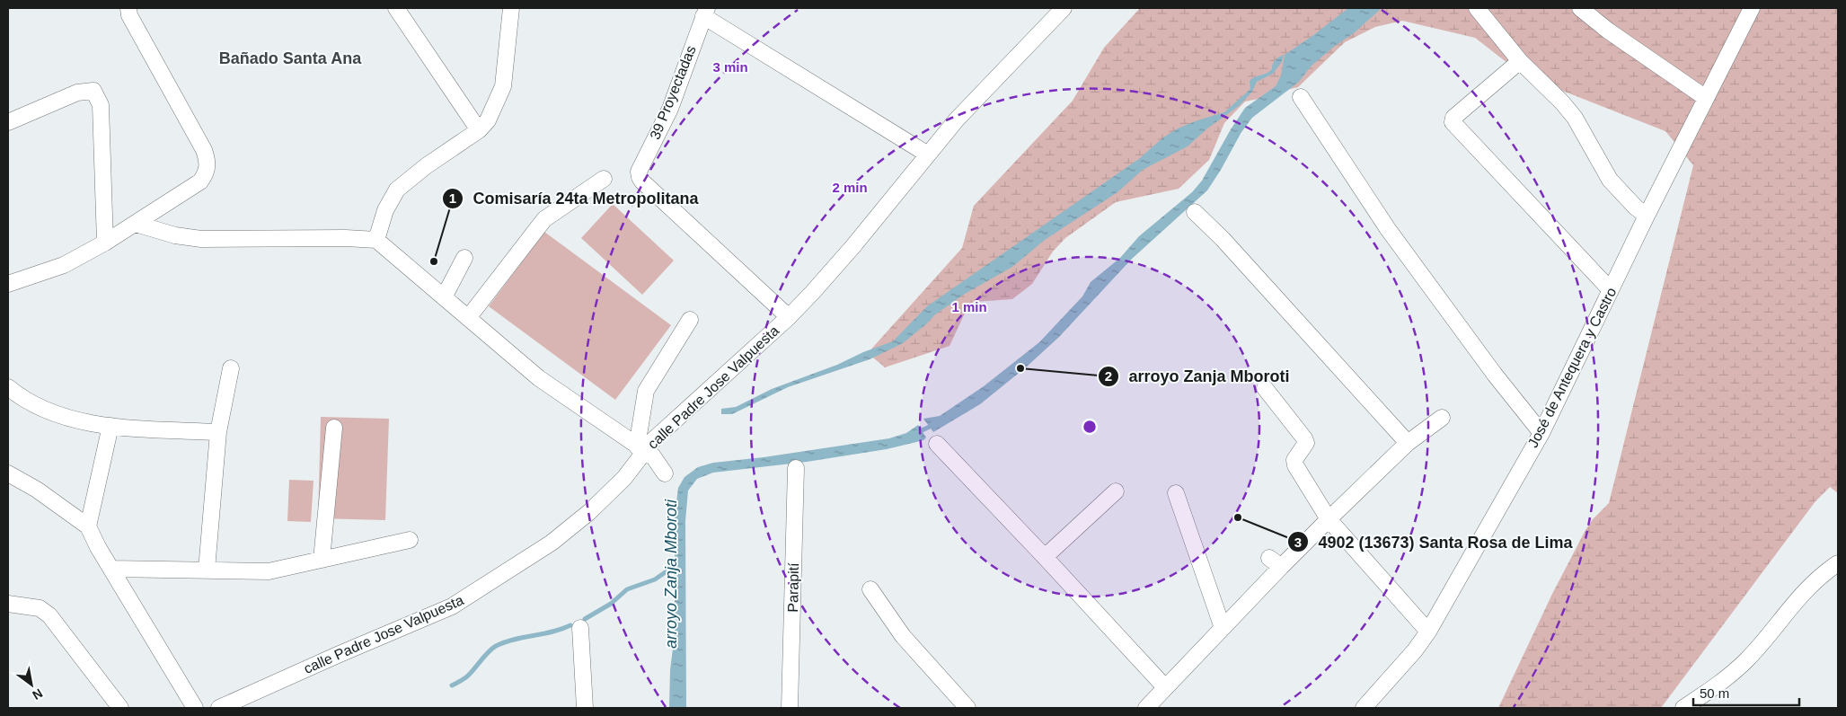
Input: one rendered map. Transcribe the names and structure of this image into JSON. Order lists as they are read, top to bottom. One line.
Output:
{"streets":{"street":["39 Proyectadas","José de Antequera y Castro","calle Padre Jose Valpuesta","Parapití"]},"crossings":[["39 Proyectadas","calle Padre Jose Valpuesta"]],"districts":["Bañado Santa Ana"],"water":["arroyo Zanja Mboroti"],"places":["Comisaría 24ta Metropolitana","arroyo Zanja Mboroti","4902 (13673) Santa Rosa de Lima"],"scale_bar":"50 m","north":"bottom right","rings":["3 min","2 min","1 min"]}
